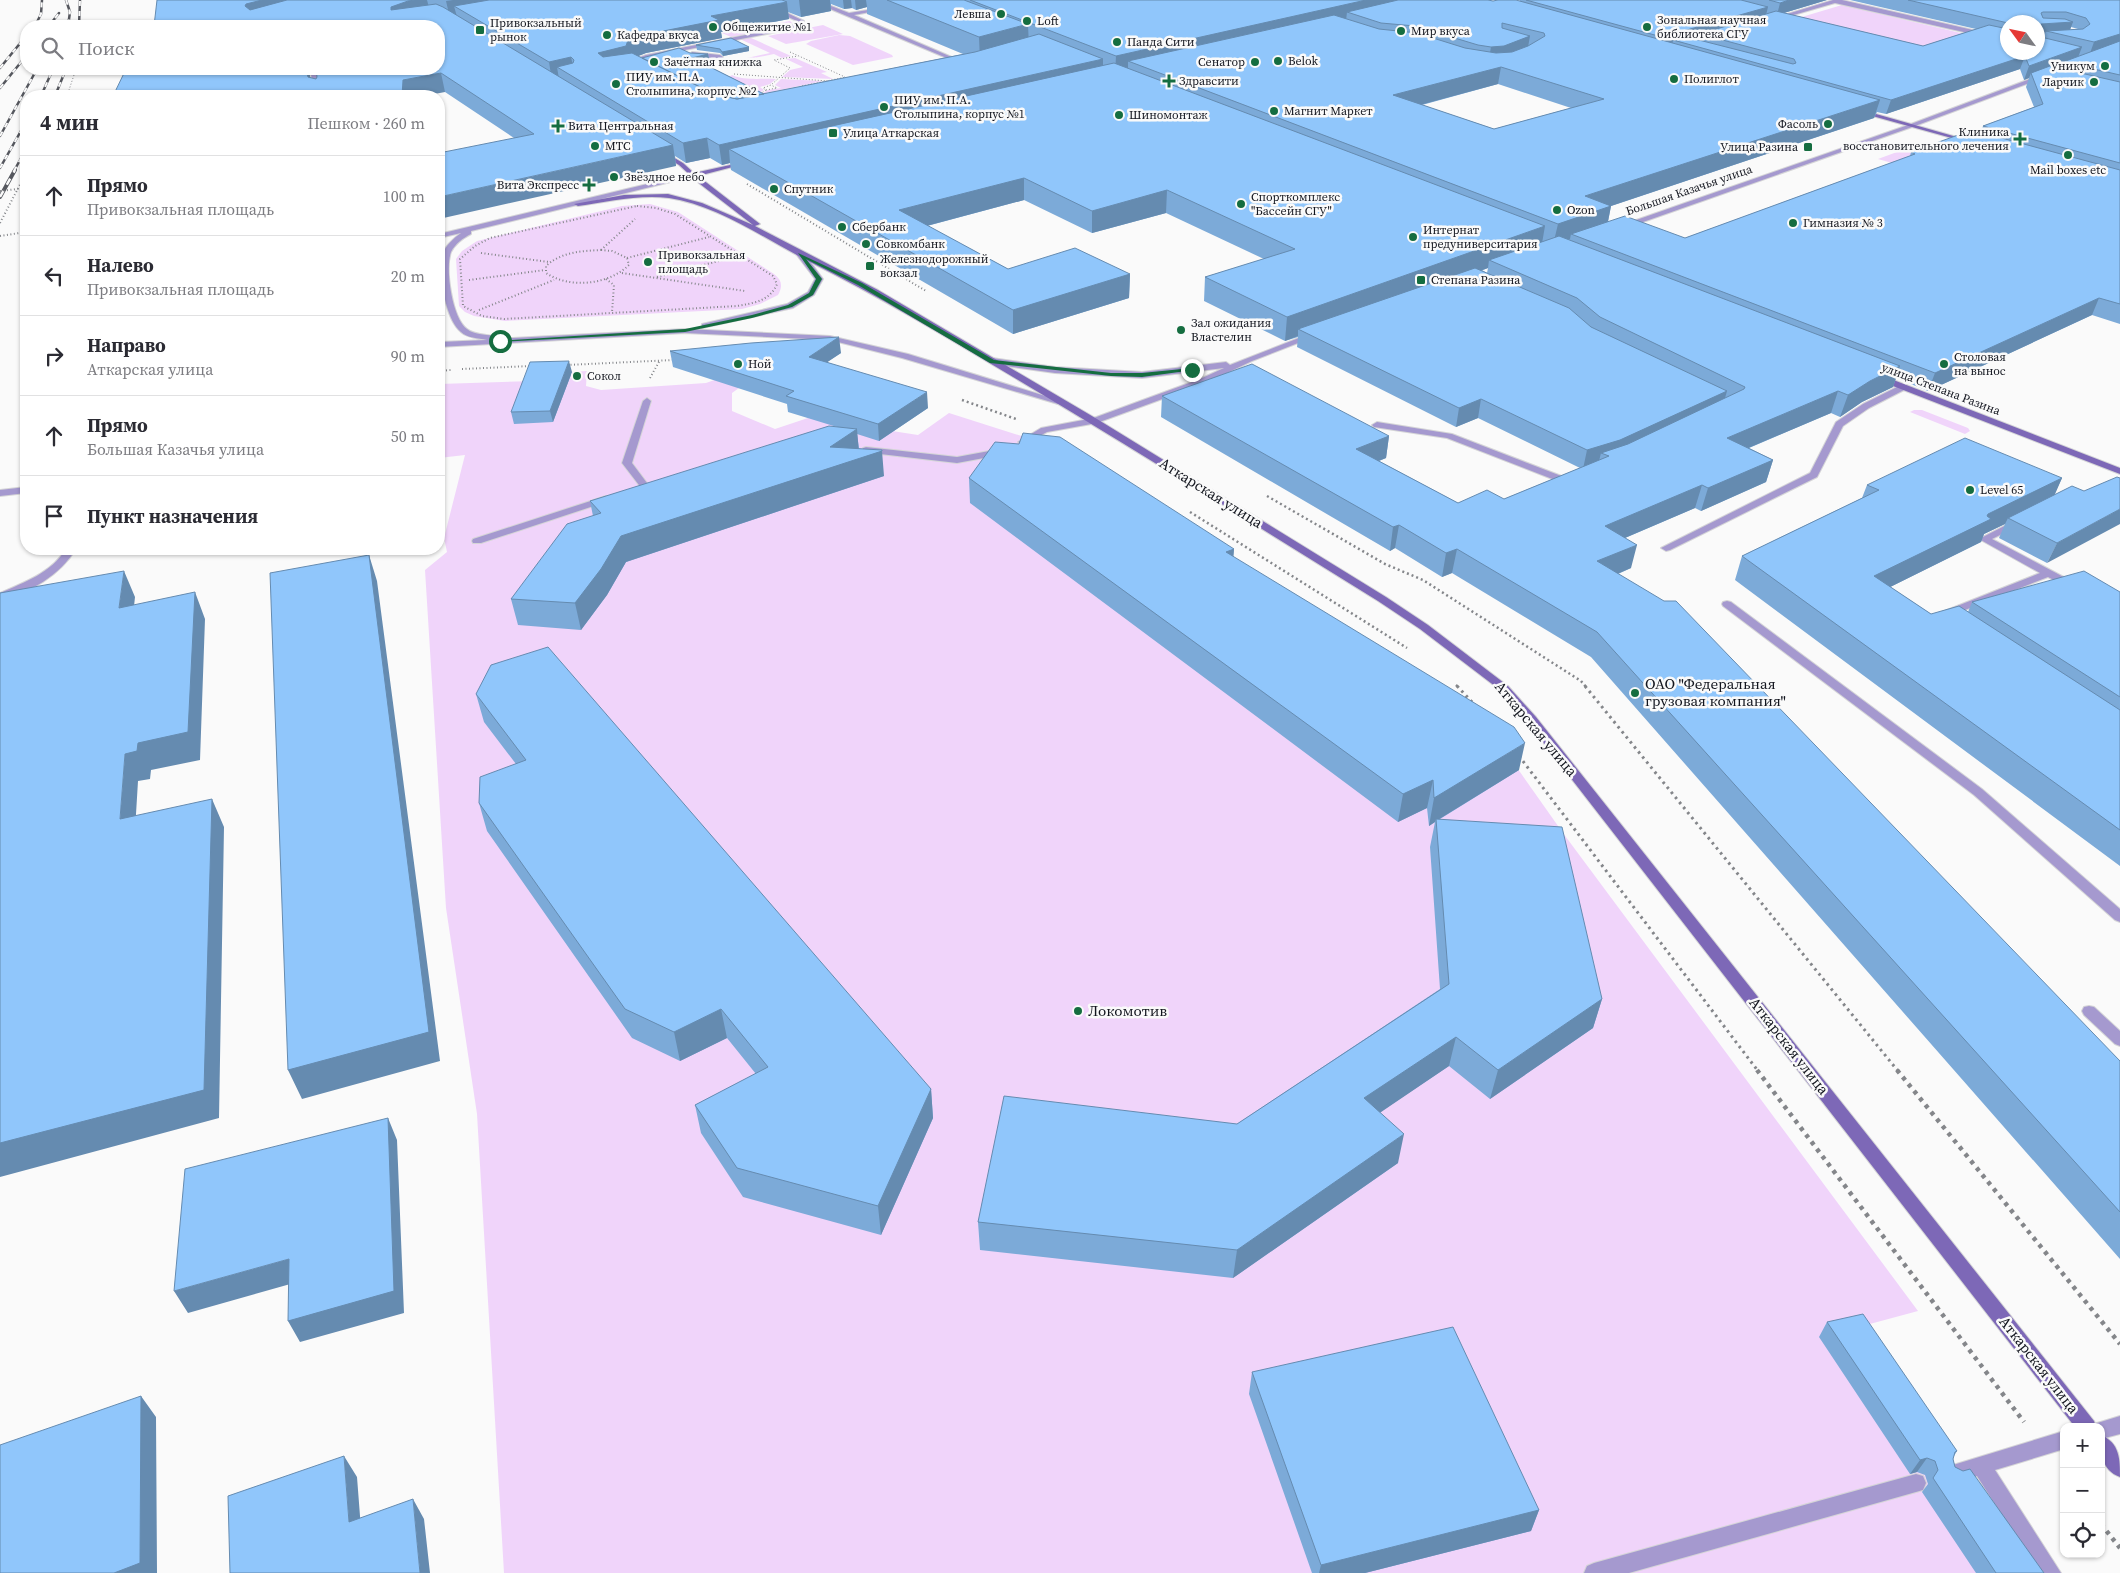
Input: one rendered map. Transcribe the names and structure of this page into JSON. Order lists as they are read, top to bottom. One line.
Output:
{"streets":{"street":["Большая Казачья улица","улица Степана Разина","Аткарская улица"]},"places":{"other":["Левша","Loft","Общежитие №1","Зональная научная библиотека СГУ","Мир вкуса","Кафедра вкуса","Панда Сити","Belok","Зачётная книжка","Сенатор","Уникум","Полиглот","Ларчик","ПИУ им. П.А. Столыпина, корпус №2","ПИУ им. П.А. Столыпина, корпус №1","Магнит Маркет","Шиномонтаж","Фасоль","МТС","Mail boxes etc","Звёздное небо","Спутник","Спорткомплекс \"Бассейн СГУ\"","Ozon","Гимназия № 3","Сбербанк","Интернат предуниверситария","Совкомбанк","Привокзальная площадь","Зал ожидания Властелин","Ной","Столовая на вынос","Сокол","Level 65","ОАО \"Федеральная грузовая компания\"","Локомотив"],"transit":["Привокзальный рынок","Улица Аткарская","Улица Разина","Железнодорожный вокзал","Степана Разина"],"health":["Здравсити","Вита Центральная","Клиника восстановительного лечения","Вита Экспресс"]},"north":"top left","page":{"search":"Поиск","heading":["4 мин","Пешком · 260 m"],"list":[["Прямо","Привокзальная площадь","100 m"],["Налево","Привокзальная площадь","20 m"],["Направо","Аткарская улица","90 m"],["Прямо","Большая Казачья улица","50 m"],"Пункт назначения"],"map_buttons":["+","−"]}}
